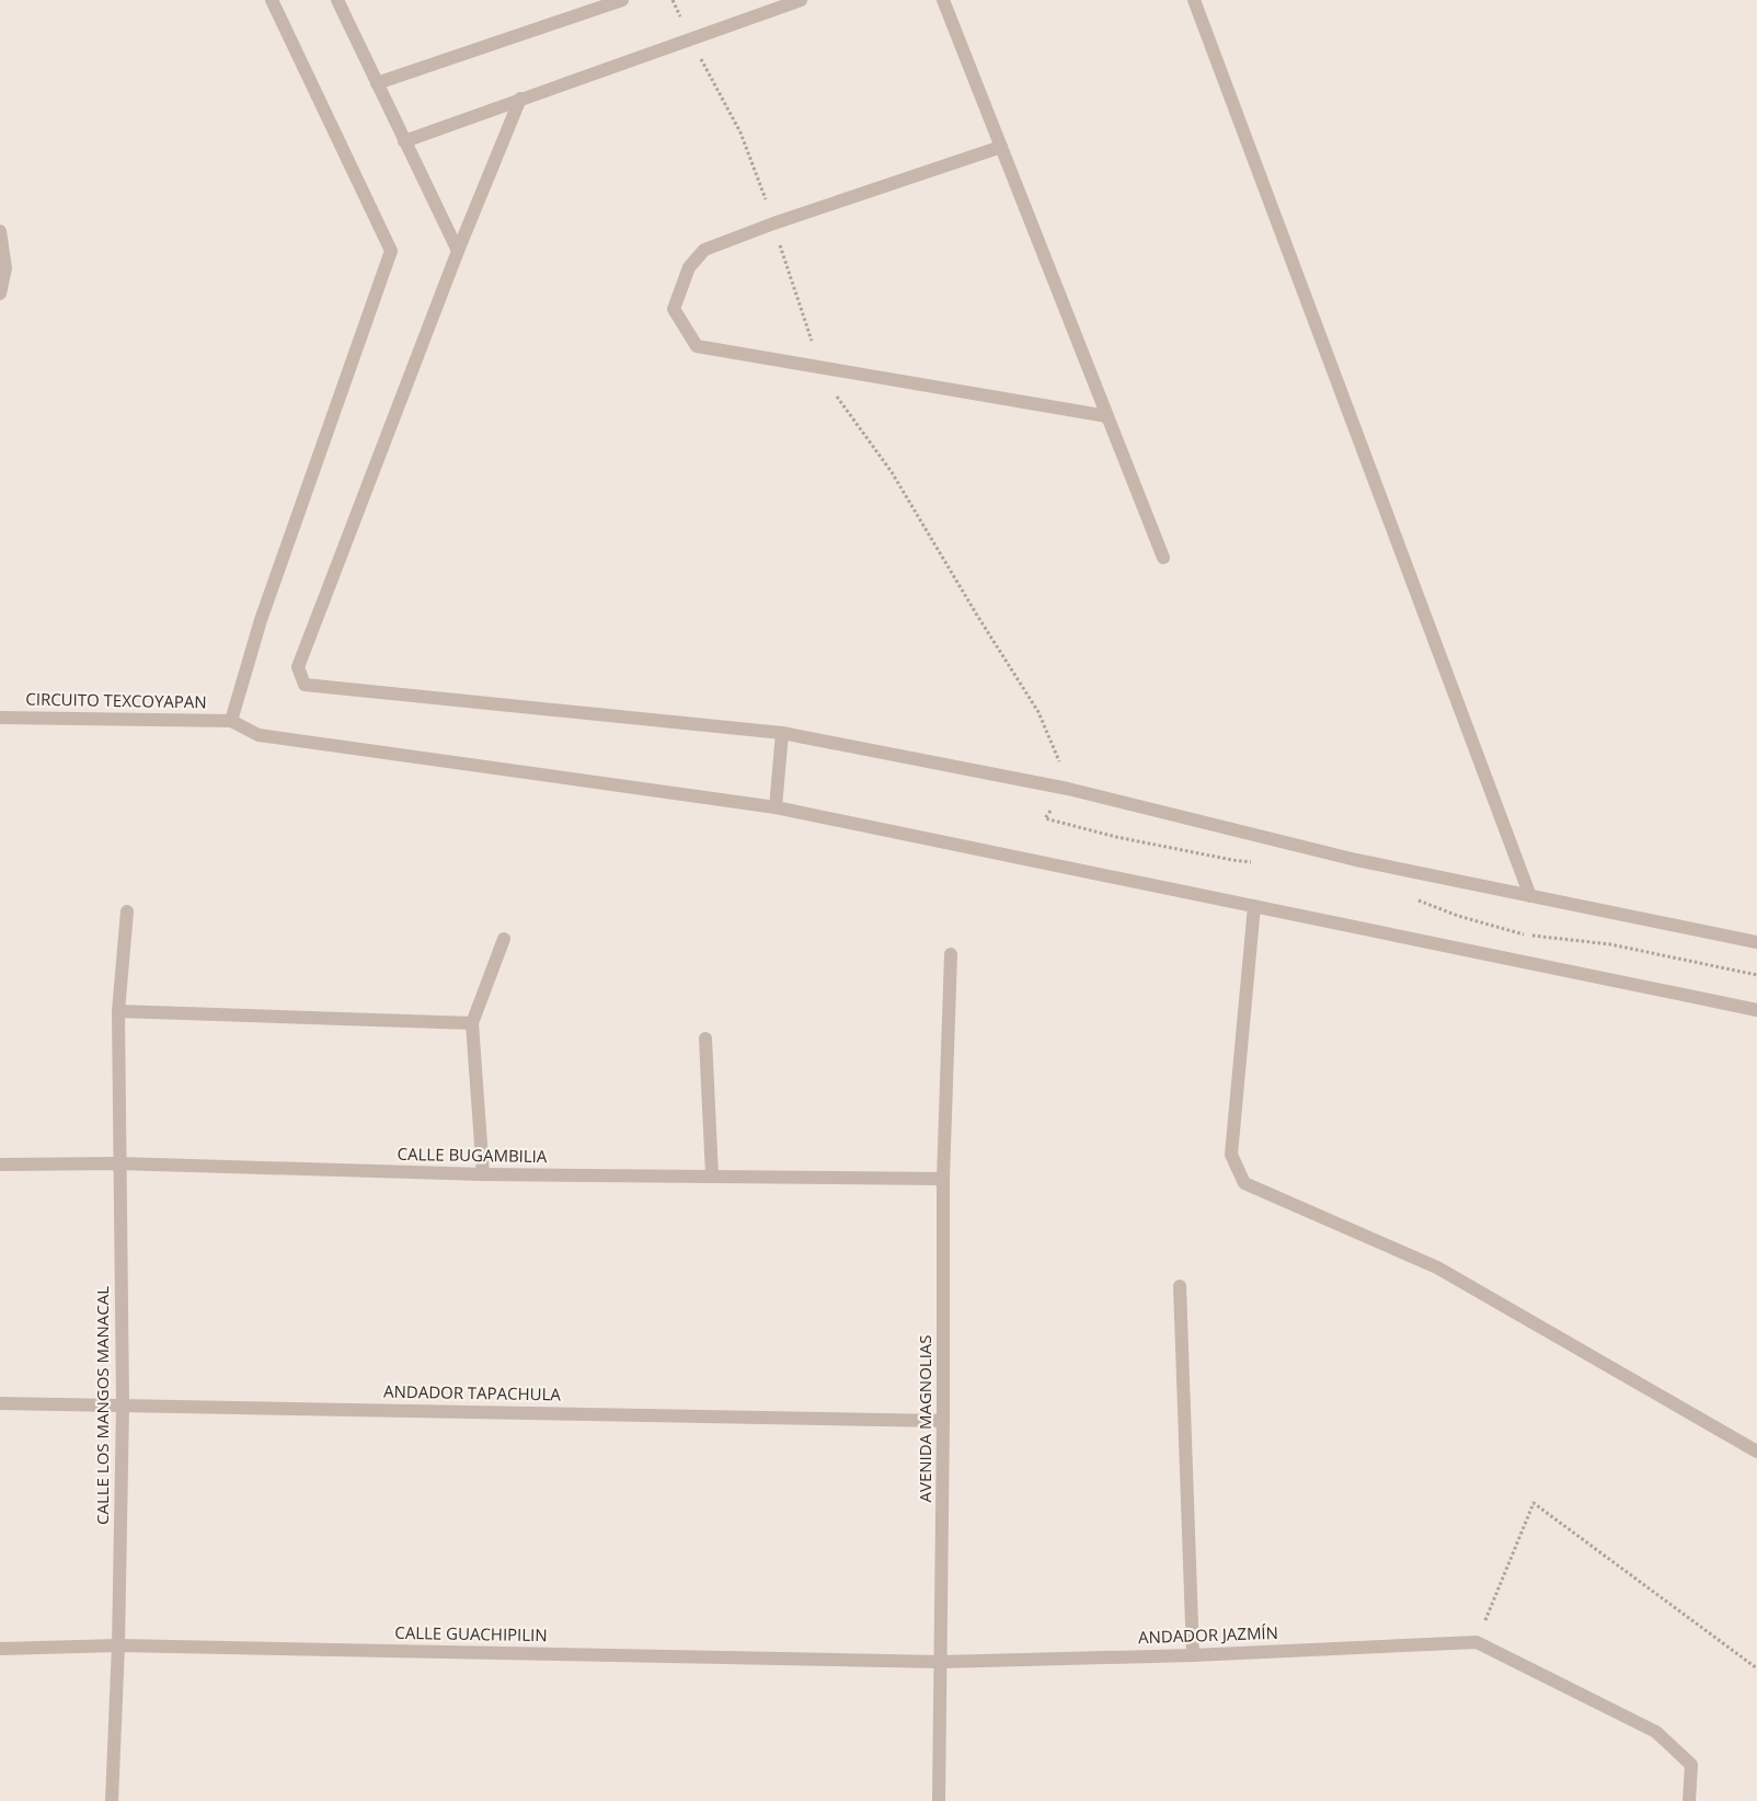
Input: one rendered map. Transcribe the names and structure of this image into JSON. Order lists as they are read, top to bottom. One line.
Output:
{"streets":{"street":["CIRCUITO TEXCOYAPAN","CALLE BUGAMBILIA","ANDADOR TAPACHULA","CALLE LOS MANGOS MANACAL","AVENIDA MAGNOLIAS","CALLE GUACHIPILIN","ANDADOR JAZMÍN"]},"crossings":[["CALLE BUGAMBILIA","CALLE LOS MANGOS MANACAL"],["CALLE BUGAMBILIA","AVENIDA MAGNOLIAS"],["ANDADOR TAPACHULA","CALLE LOS MANGOS MANACAL"],["ANDADOR TAPACHULA","AVENIDA MAGNOLIAS"],["CALLE LOS MANGOS MANACAL","CALLE GUACHIPILIN"],["AVENIDA MAGNOLIAS","CALLE GUACHIPILIN"],["AVENIDA MAGNOLIAS","ANDADOR JAZMÍN"],["CALLE GUACHIPILIN","ANDADOR JAZMÍN"]]}
